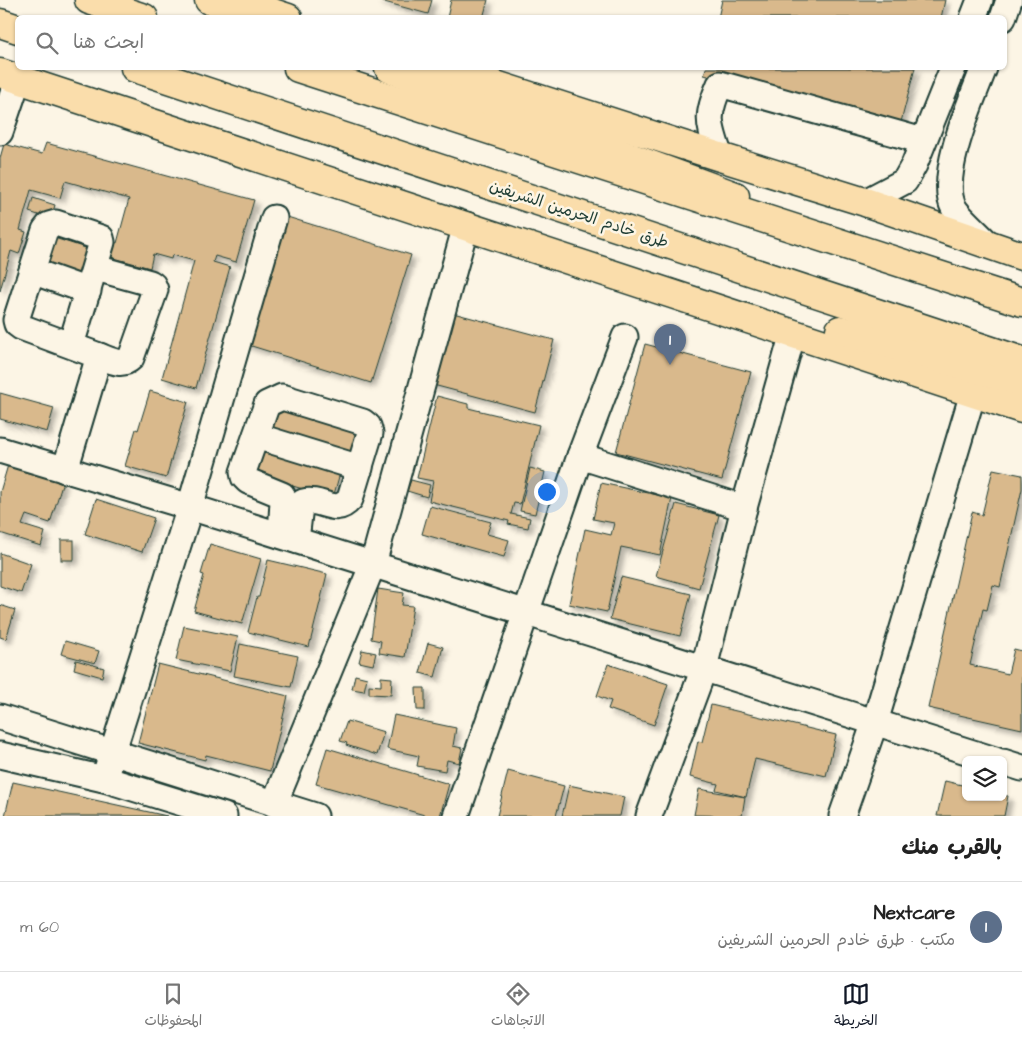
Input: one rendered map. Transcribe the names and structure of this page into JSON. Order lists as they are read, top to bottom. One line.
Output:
{"streets":{"main road":["طرق خادم الحرمين الشريفين"]},"page":{"search":"ابحث هنا","pins":"1","heading":"بالقرب منك","list":[{"mark":"1","name":"Nextcare","note":"مكتب · طرق خادم الحرمين الشريفين","value":"60 m"}],"nav":["الخريطة","الاتجاهات","المحفوظات"]}}
